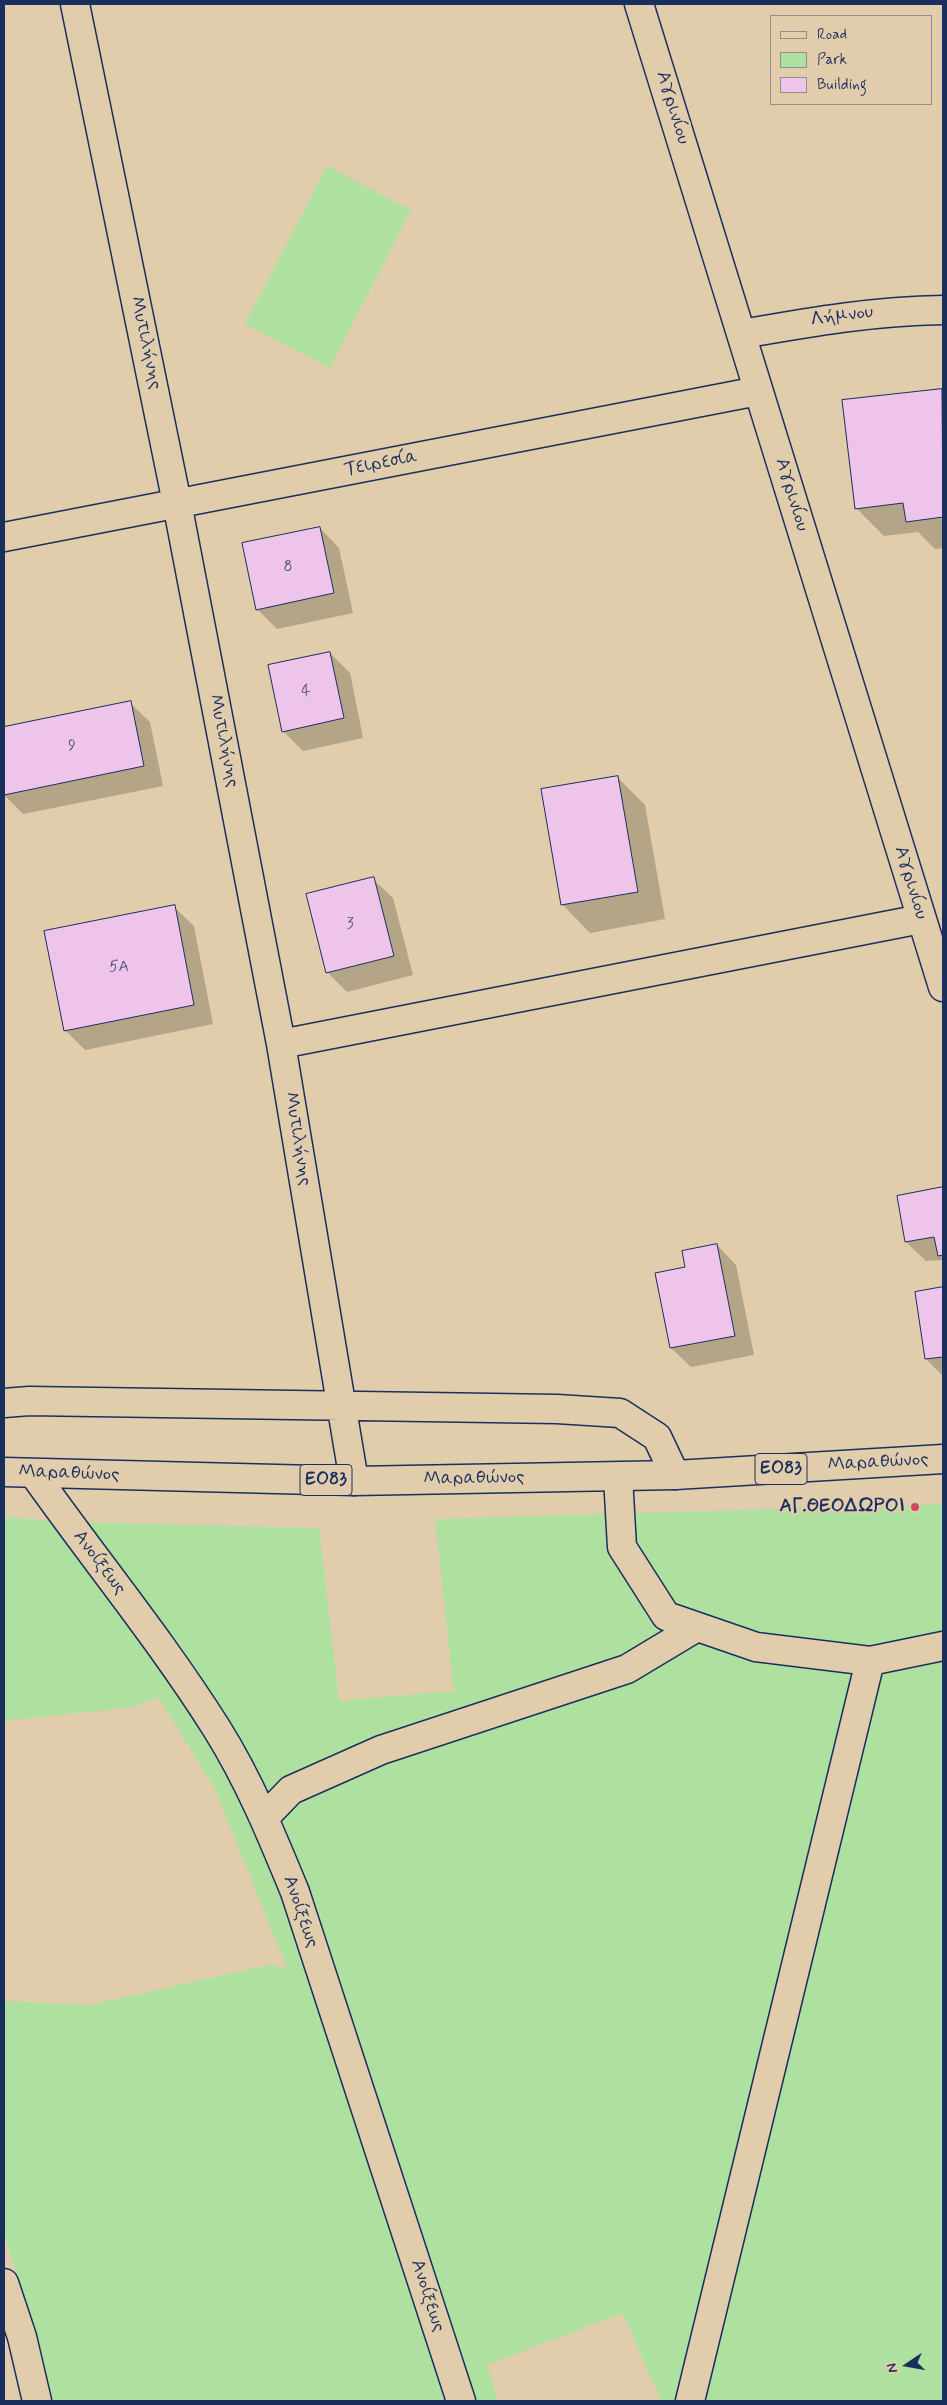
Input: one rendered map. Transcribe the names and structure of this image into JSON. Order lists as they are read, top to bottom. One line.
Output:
{"streets":{"street":["Αγρινίου","Λήμνου","Μυτιλήνης","Τειρεσία","Μαραθώνος","ΕΟ83","Ανοίξεως"]},"crossings":[["Αγρινίου","Λήμνου"],["Αγρινίου","Τειρεσία"],["Μυτιλήνης","Τειρεσία"],["Μυτιλήνης","Μαραθώνος"],["Μαραθώνος","Ανοίξεως"]],"places":["ΑΓ.ΘΕΟΔΩΡΟΙ"],"house_numbers":["8","4","9","3","5A"],"legend":["Road","Park","Building"],"north":"left"}
